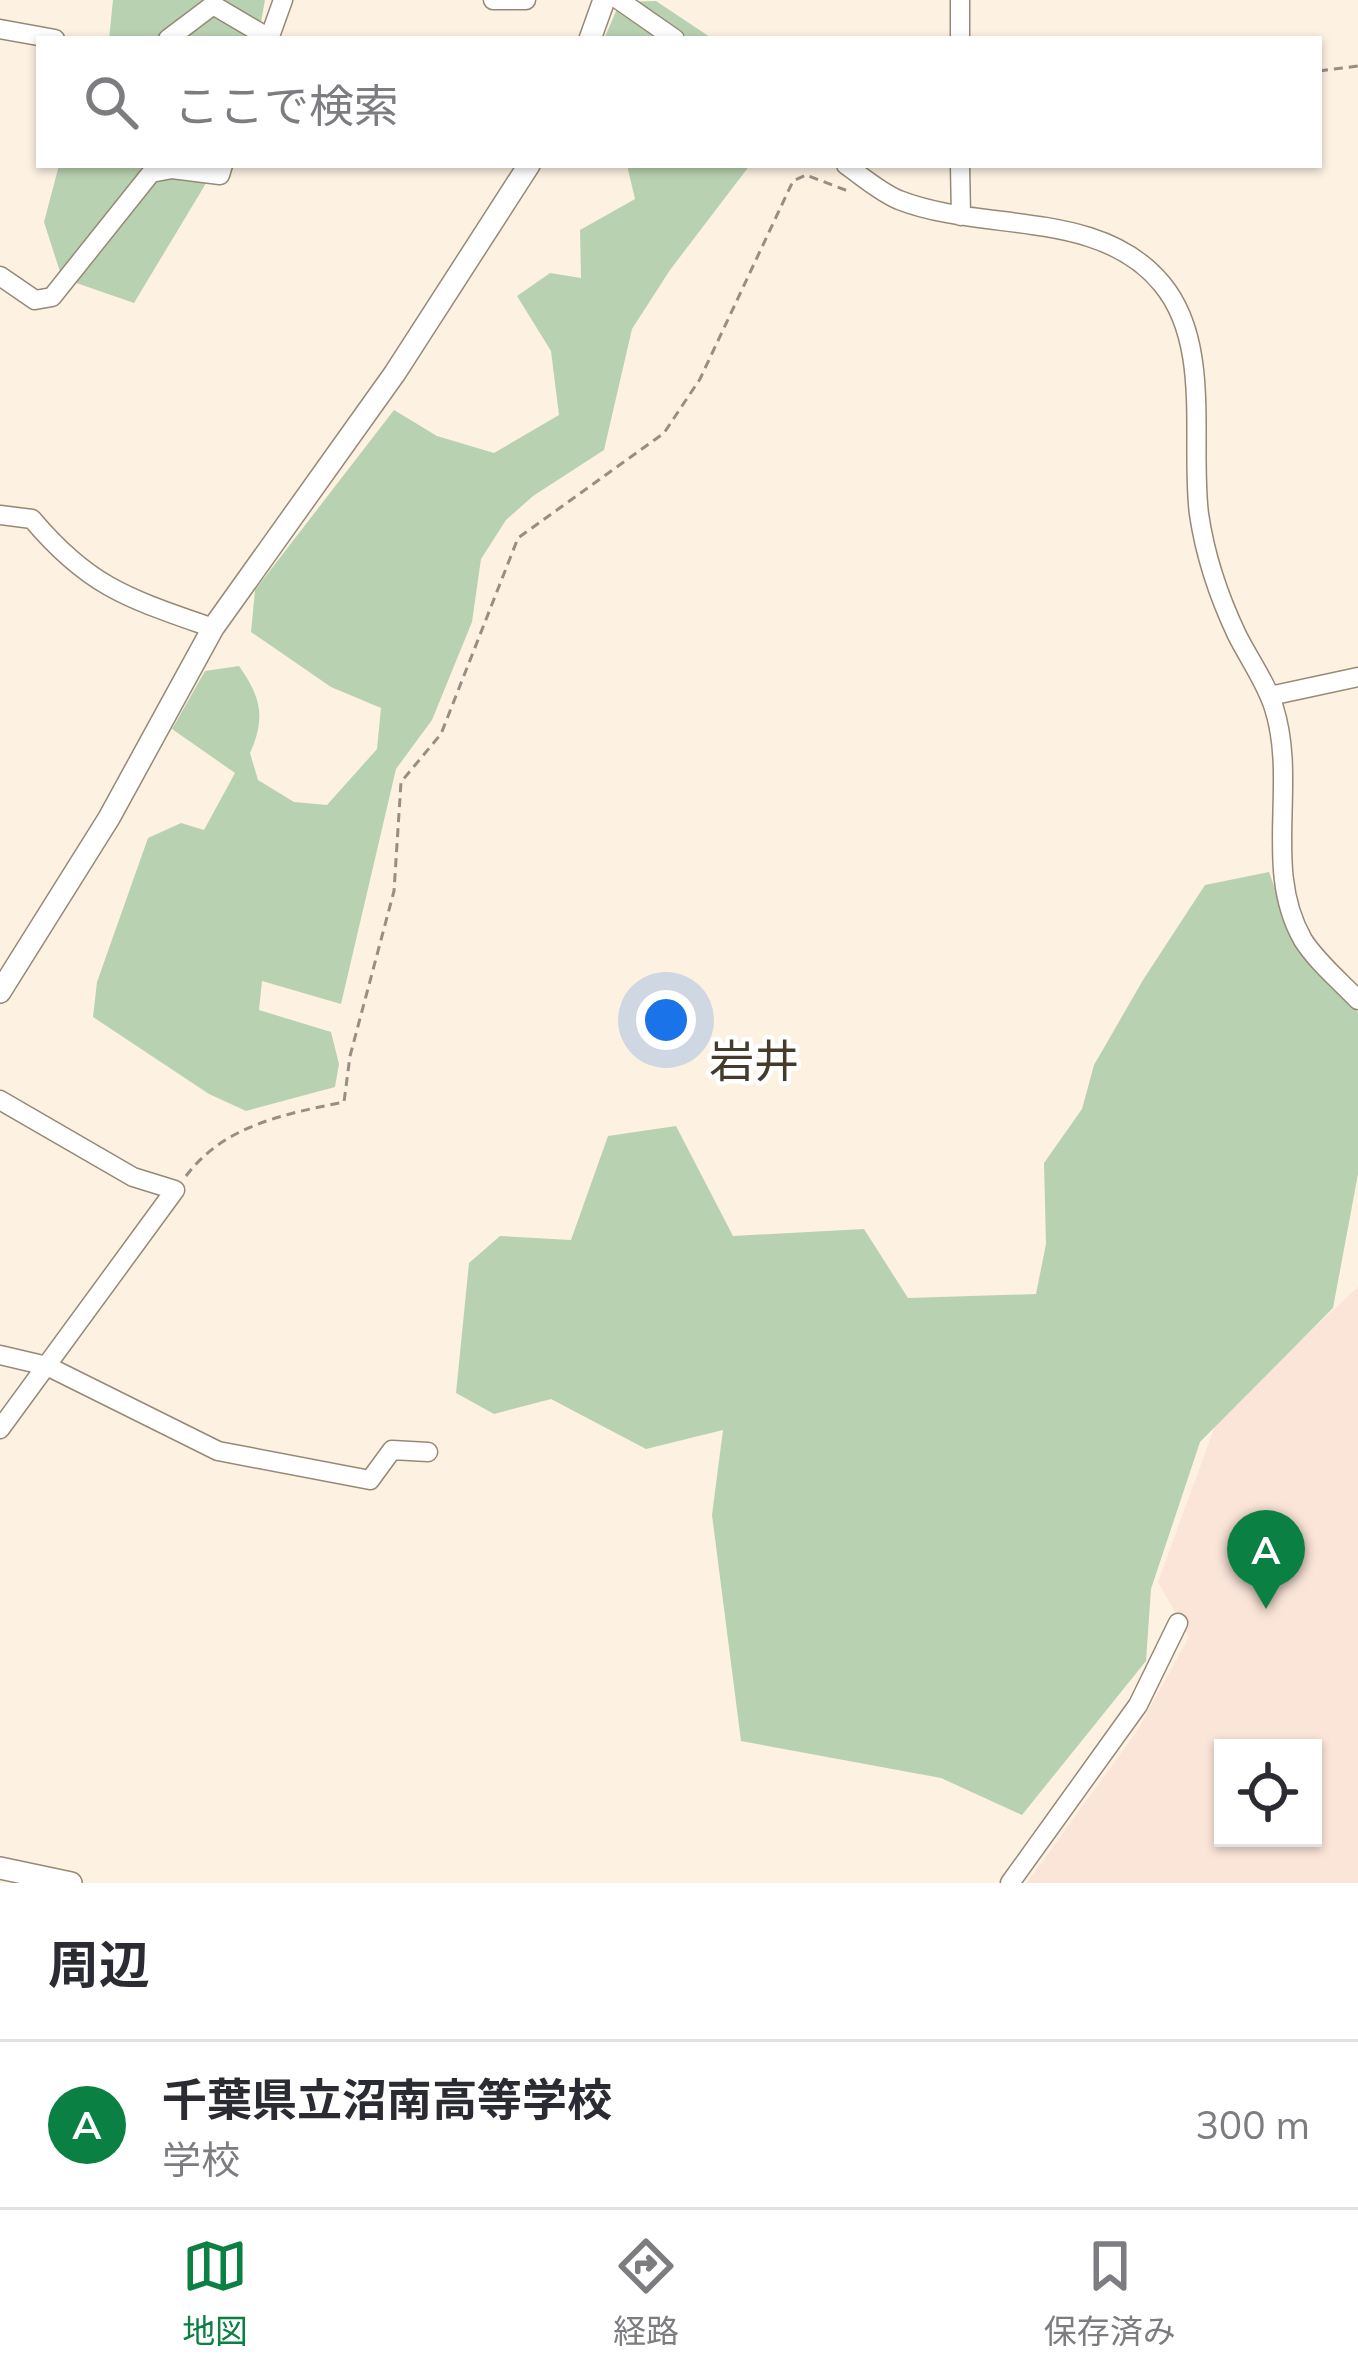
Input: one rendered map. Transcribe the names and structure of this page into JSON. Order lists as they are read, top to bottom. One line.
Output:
{"districts":["岩井"],"page":{"search":"ここで検索","pins":"A","heading":"周辺","list":[{"mark":"A","name":"千葉県立沼南高等学校","note":"学校","value":"300 m"}],"nav":["地図","経路","保存済み"]}}
